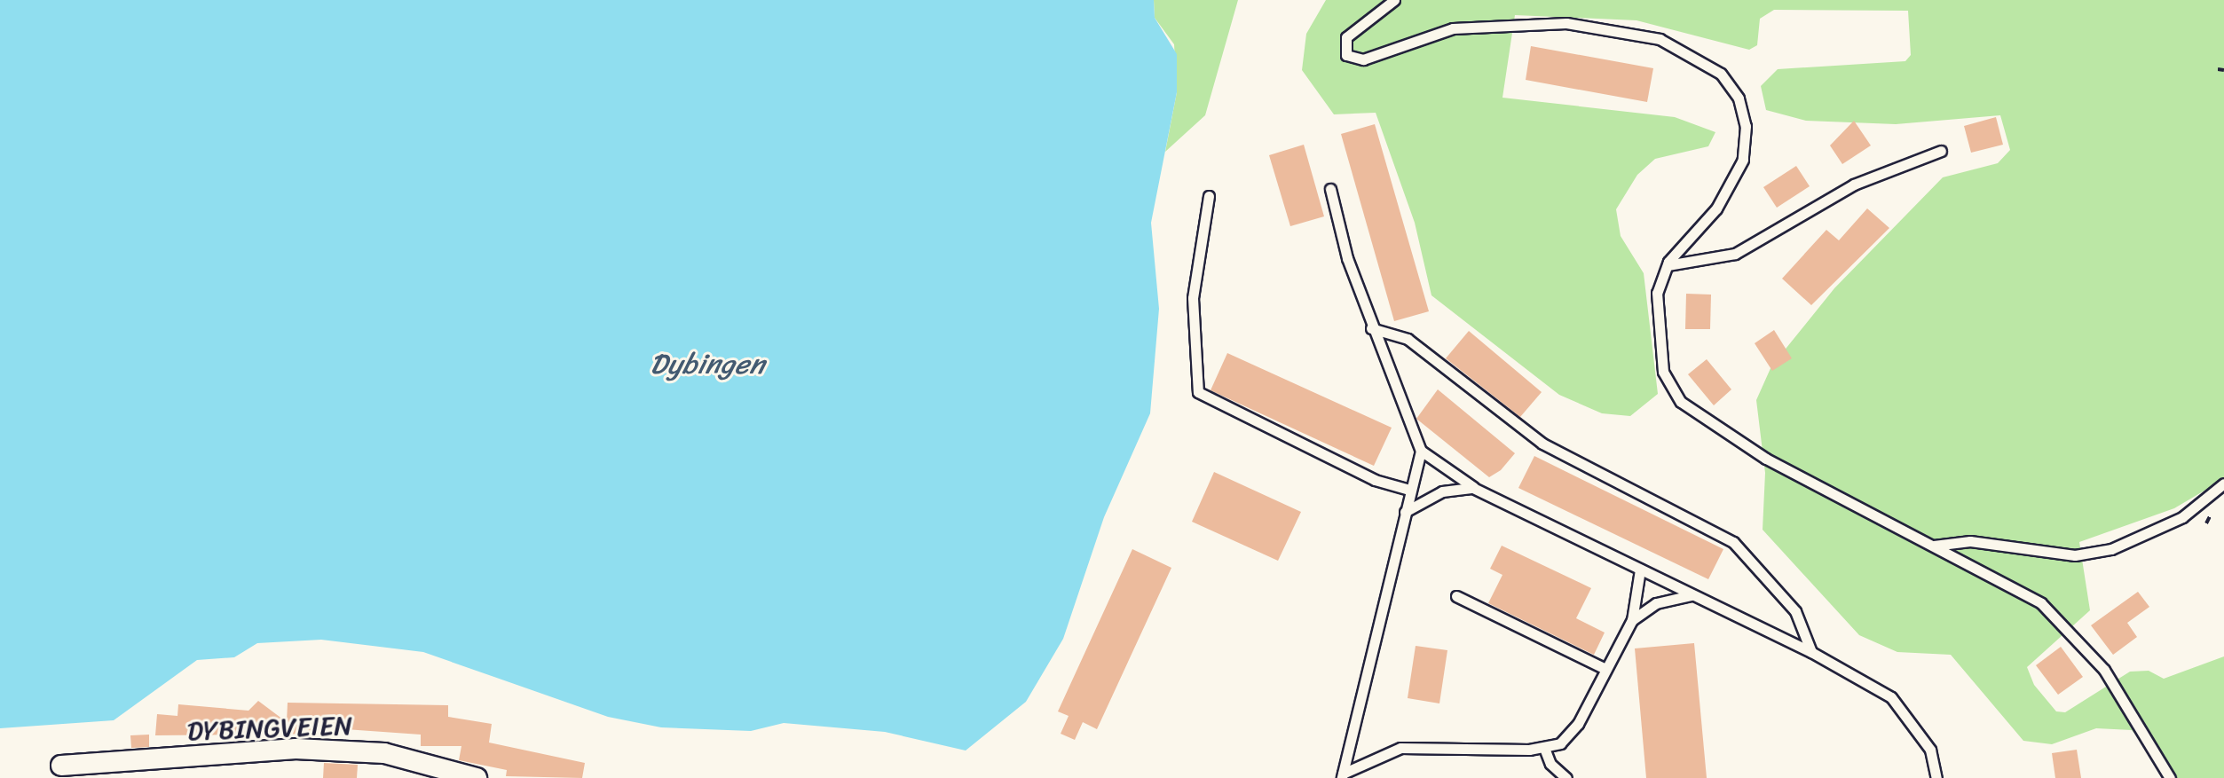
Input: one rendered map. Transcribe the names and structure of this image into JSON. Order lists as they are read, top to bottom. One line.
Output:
{"streets":{"street":["DYBINGVEIEN"]},"water":["Dybingen"]}
